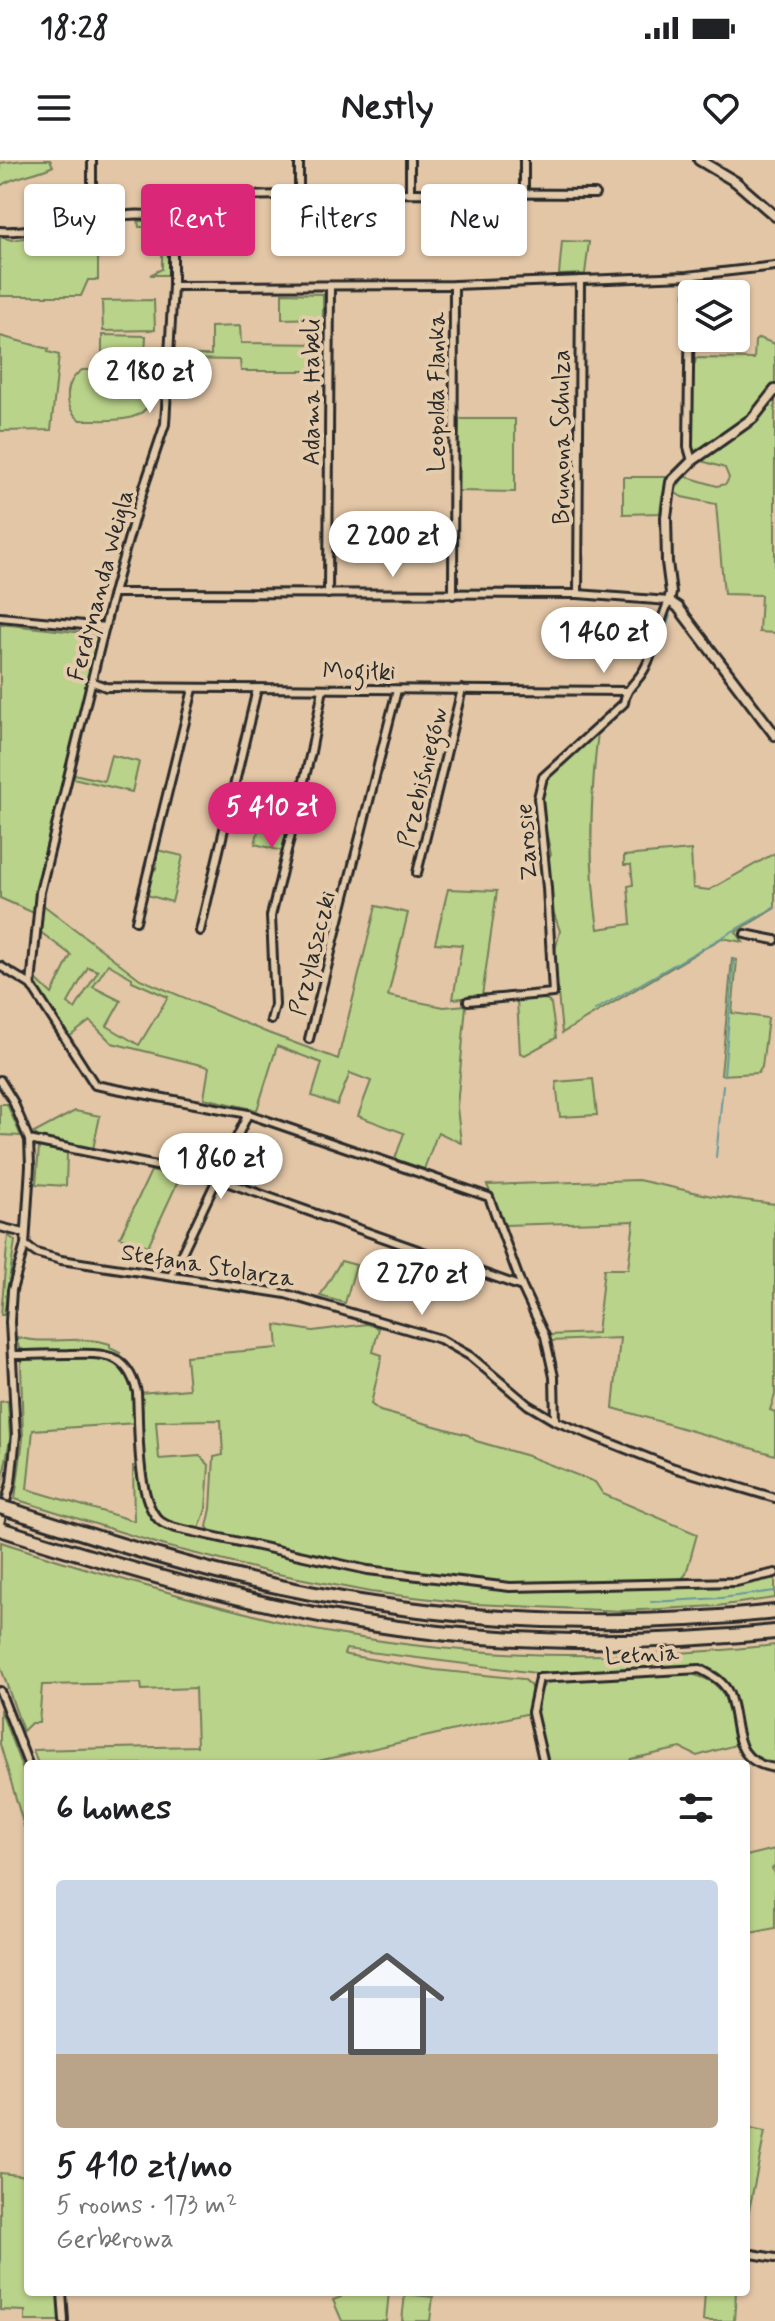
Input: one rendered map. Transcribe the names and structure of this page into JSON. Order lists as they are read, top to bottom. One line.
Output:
{"streets":{"street":["Adama Habeli","Leopolda Flanka","Brunona Schulza","Ferdynanda Weigla","Mogiłki","Przebiśniegów","Zarosie","Przylaszczki","Stefana Stolarza","Letnia"]},"crossings":[["Ferdynanda Weigla","Mogiłki"],["Mogiłki","Przebiśniegów"],["Mogiłki","Zarosie"],["Mogiłki","Przylaszczki"]],"page":{"status":"18:28","header":"Nestly","chip":["Buy","Rent","Filters","New"],"price":["2 180 zł","2 200 zł","1 460 zł","5 410 zł","1 860 zł","2 270 zł"],"heading":"6 homes","list":[{"name":"5 410 zł/mo","note":"5 rooms · 173 m² · Gerberowa"}]}}
